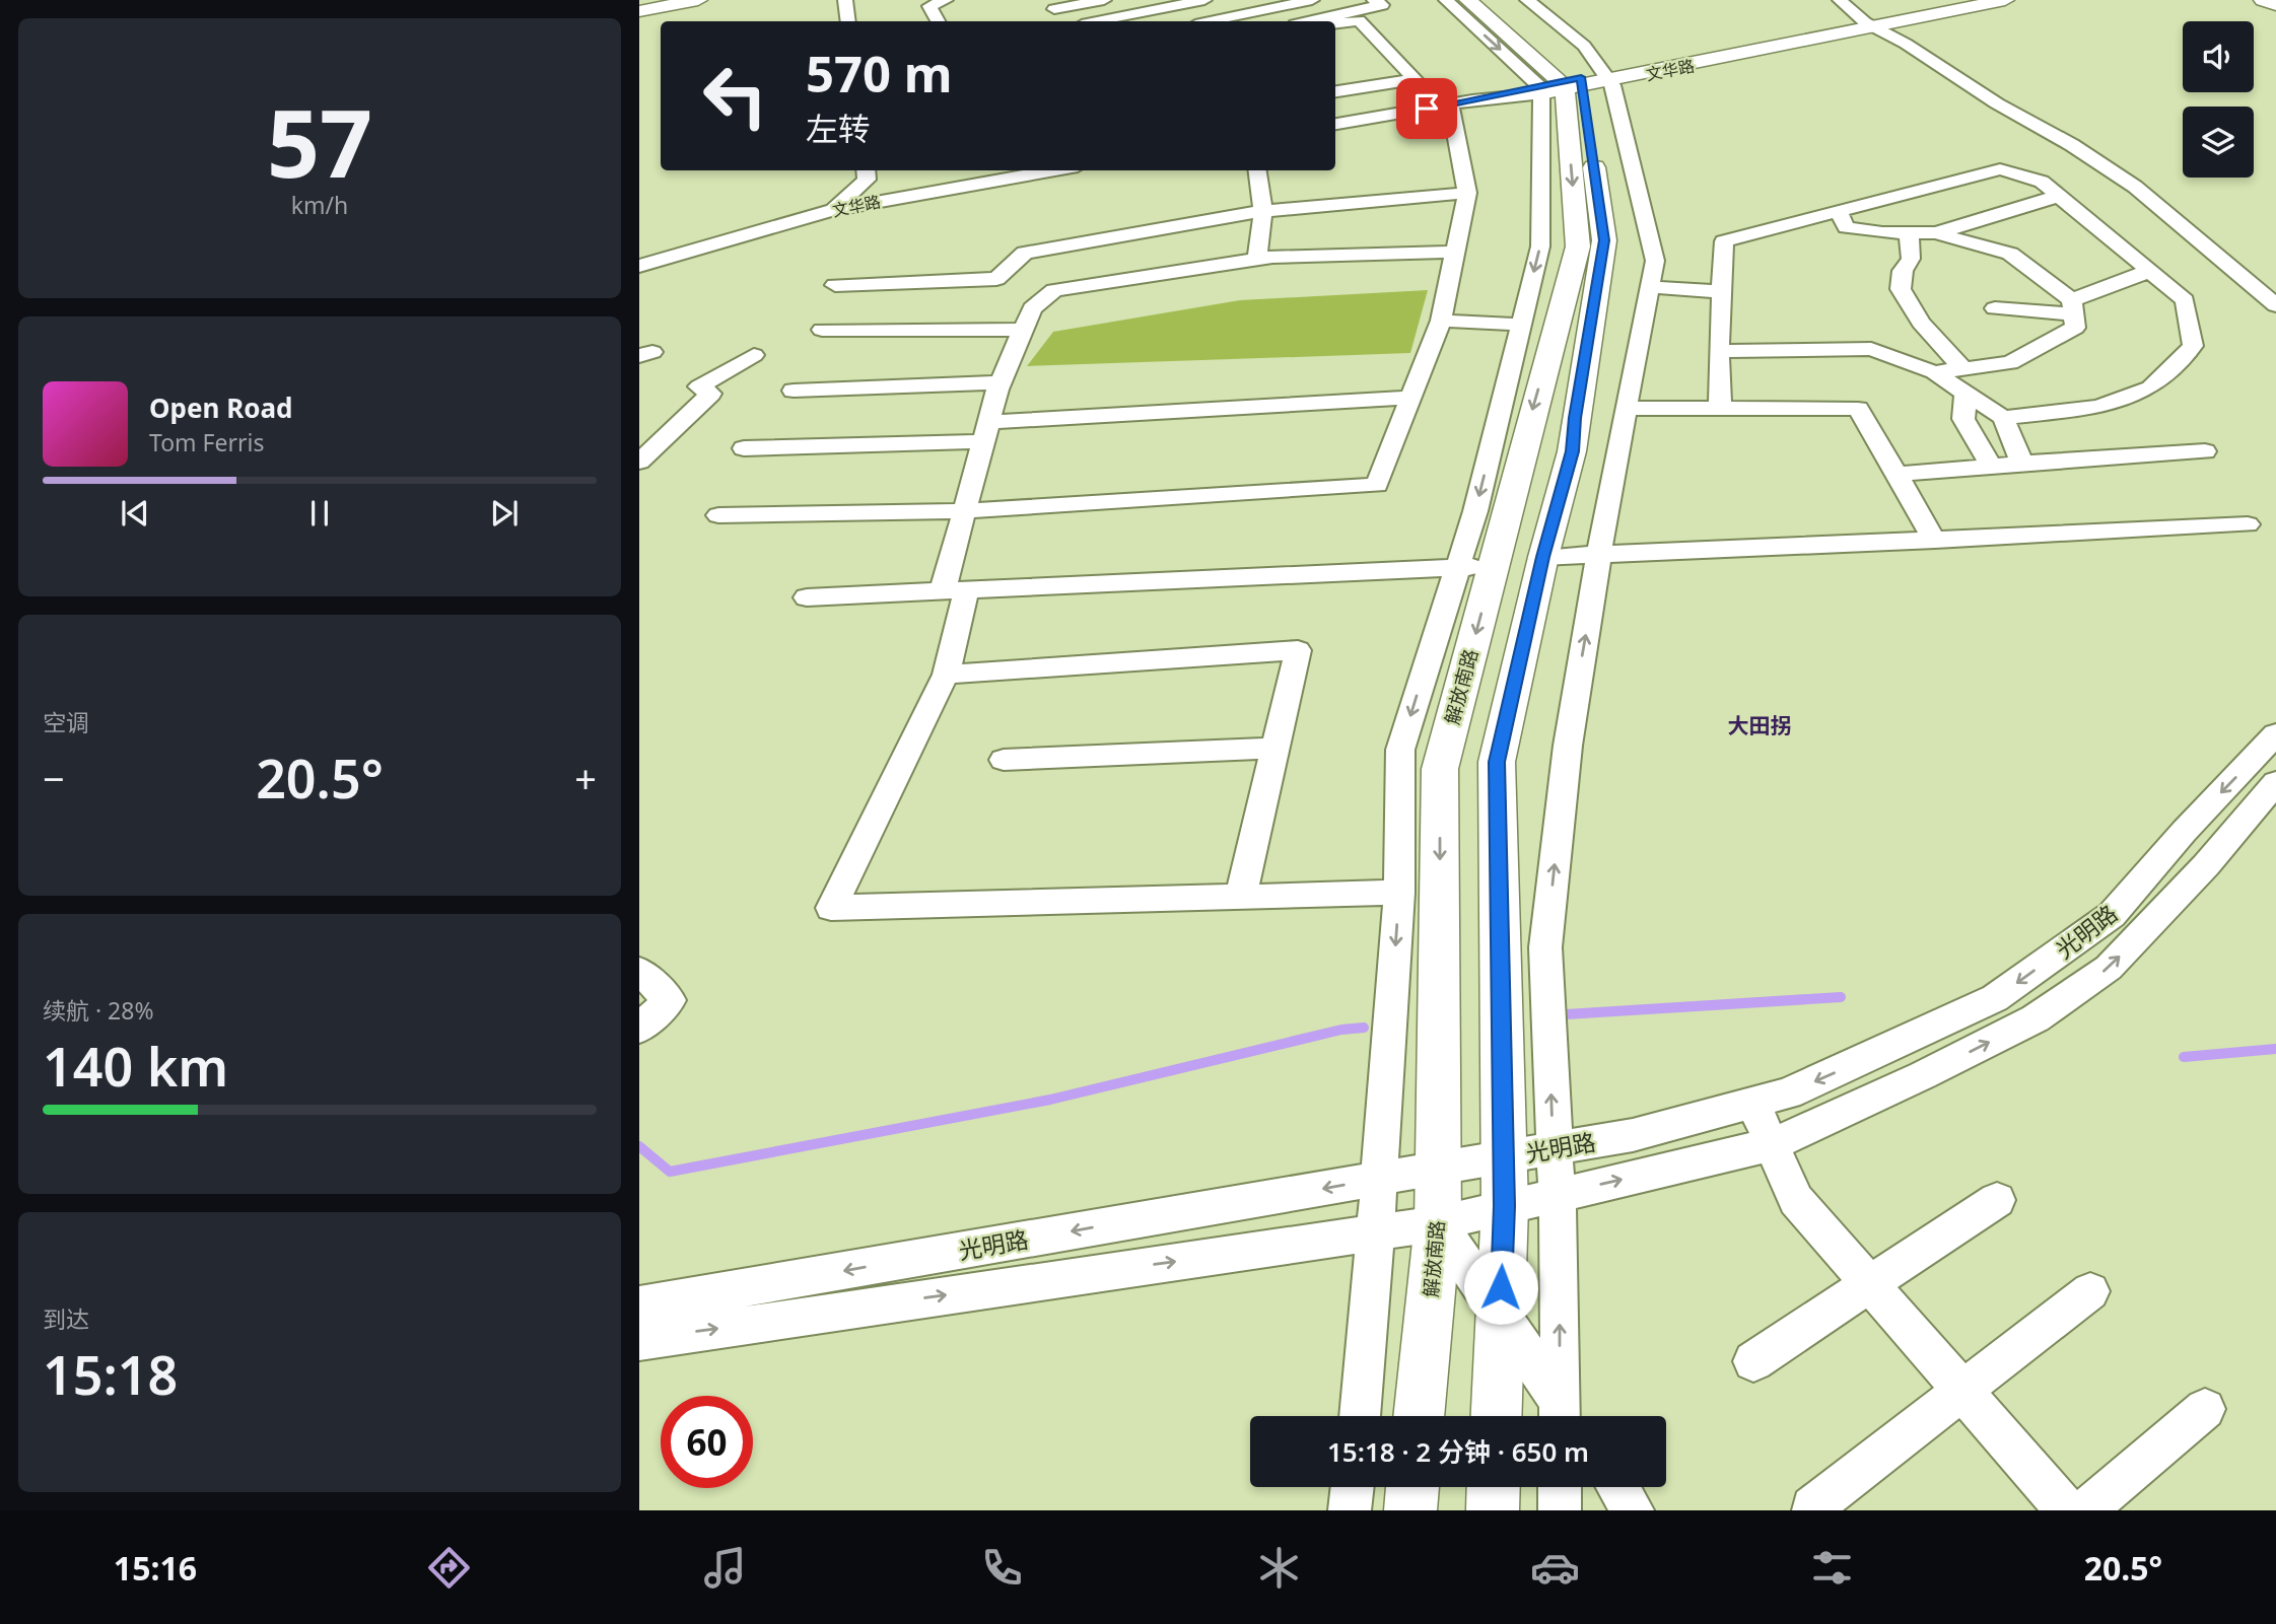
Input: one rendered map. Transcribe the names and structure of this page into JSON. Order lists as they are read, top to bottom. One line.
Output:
{"streets":{"main road":["文华路","解放南路"],"street":["光明路"]},"crossings":[["文华路","解放南路"],["解放南路","光明路"]],"districts":["大田拐"],"page":{"tile":[["57","km/h"],"空调",["续航 · 28%","140 km"],["到达","15:18"]],"turn":["570 m","左转"],"song":["Open Road","Tom Ferris"],"heat":["−","20.5°","+"],"limit":"60","trip":"15:18 · 2 分钟 · 650 m","tabs":["15:16","20.5°"]}}
